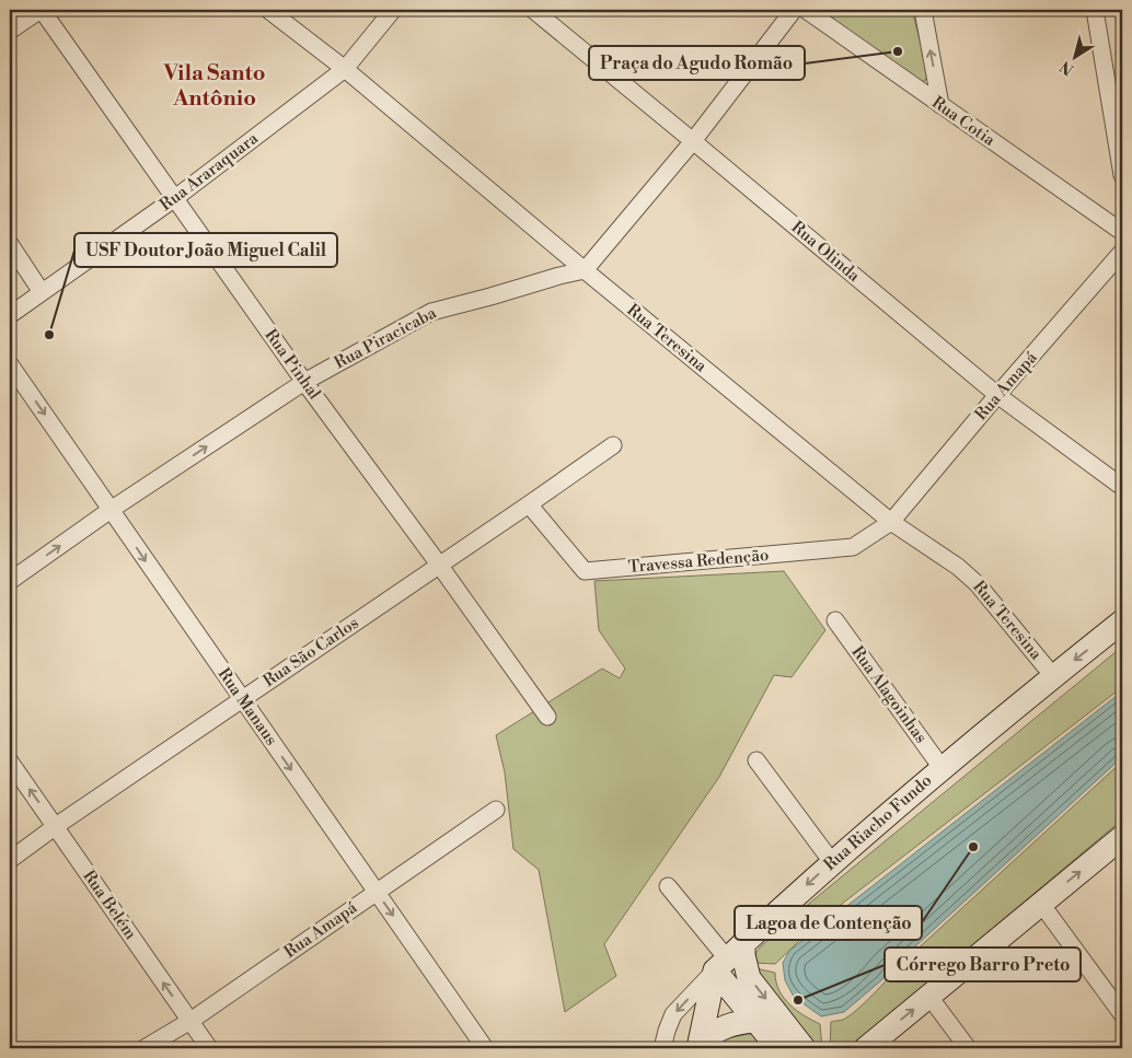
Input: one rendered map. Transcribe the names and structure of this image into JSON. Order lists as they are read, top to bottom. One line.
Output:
{"streets":{"main road":["Rua Riacho Fundo"],"street":["Rua Cotia","Rua Araraquara","Rua Olinda","Rua Piracicaba","Rua Teresina","Rua Pinhal","Rua Amapá","Travessa Redenção","Rua São Carlos","Rua Alagoinhas","Rua Manaus","Rua Belém"]},"crossings":[["Rua Araraquara","Rua Teresina"],["Rua Araraquara","Rua Pinhal"],["Rua Olinda","Rua Amapá"],["Rua Piracicaba","Rua Teresina"],["Rua Piracicaba","Rua Pinhal"],["Rua Piracicaba","Rua Manaus"],["Rua Teresina","Rua Amapá"],["Rua Teresina","Travessa Redenção"],["Rua Teresina","Rua Riacho Fundo"],["Rua Pinhal","Rua São Carlos"],["Rua Amapá","Travessa Redenção"],["Rua Amapá","Rua Manaus"],["Rua Amapá","Rua Belém"],["Travessa Redenção","Rua São Carlos"],["Rua São Carlos","Rua Manaus"],["Rua São Carlos","Rua Belém"],["Rua Alagoinhas","Rua Riacho Fundo"]],"one_way":["Rua Piracicaba","Rua Manaus","Rua Riacho Fundo","Rua Belém"],"districts":["Vila Santo Antônio"],"places":["Praça do Agudo Romão","USF Doutor João Miguel Calil","Lagoa de Contenção","Córrego Barro Preto"],"north":"bottom left"}
